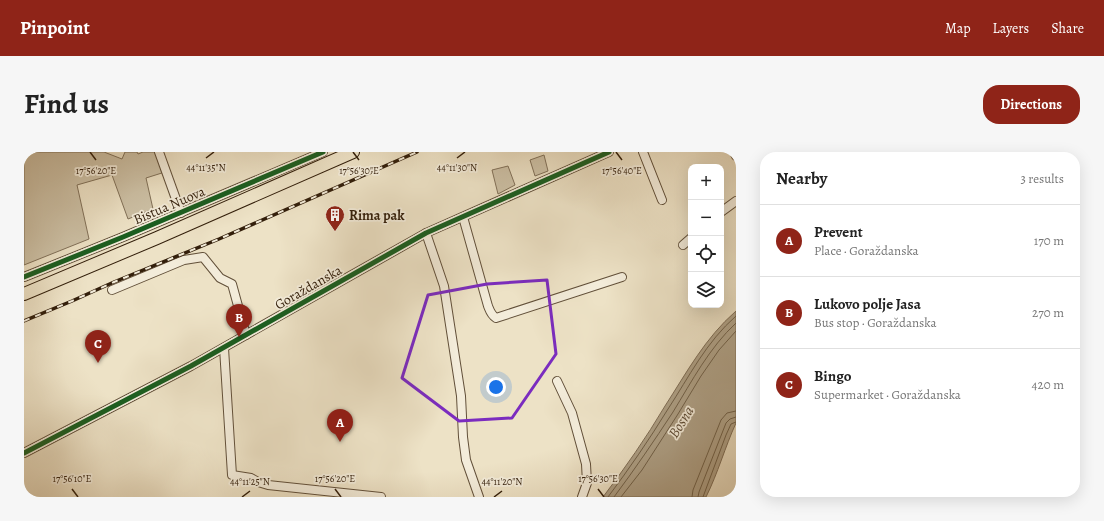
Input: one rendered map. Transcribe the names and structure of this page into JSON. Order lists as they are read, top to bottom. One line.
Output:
{"streets":{"street":["Bistua Nuova","Goraždanska"]},"water":["Bosna"],"places":{"building":["Rima pak"]},"page":{"header":"Pinpoint","nav":["Map","Layers","Share"],"title":"Find us","buttons":"Directions","heading":["Nearby","3 results"],"map_buttons":["+","−"],"list":[{"mark":"A","name":"Prevent","note":"Place · Goraždanska","value":"170 m"},{"mark":"B","name":"Lukovo polje Jasa","note":"Bus stop · Goraždanska","value":"270 m"},{"mark":"C","name":"Bingo","note":"Supermarket · Goraždanska","value":"420 m"}],"pins":["B","C","A"]},"coordinates":["44°11'35\"N","44°11'30\"N","17°56'20\"E","17°56'30\"E","17°56'40\"E","17°56'10\"E","44°11'25\"N","44°11'20\"N"]}
